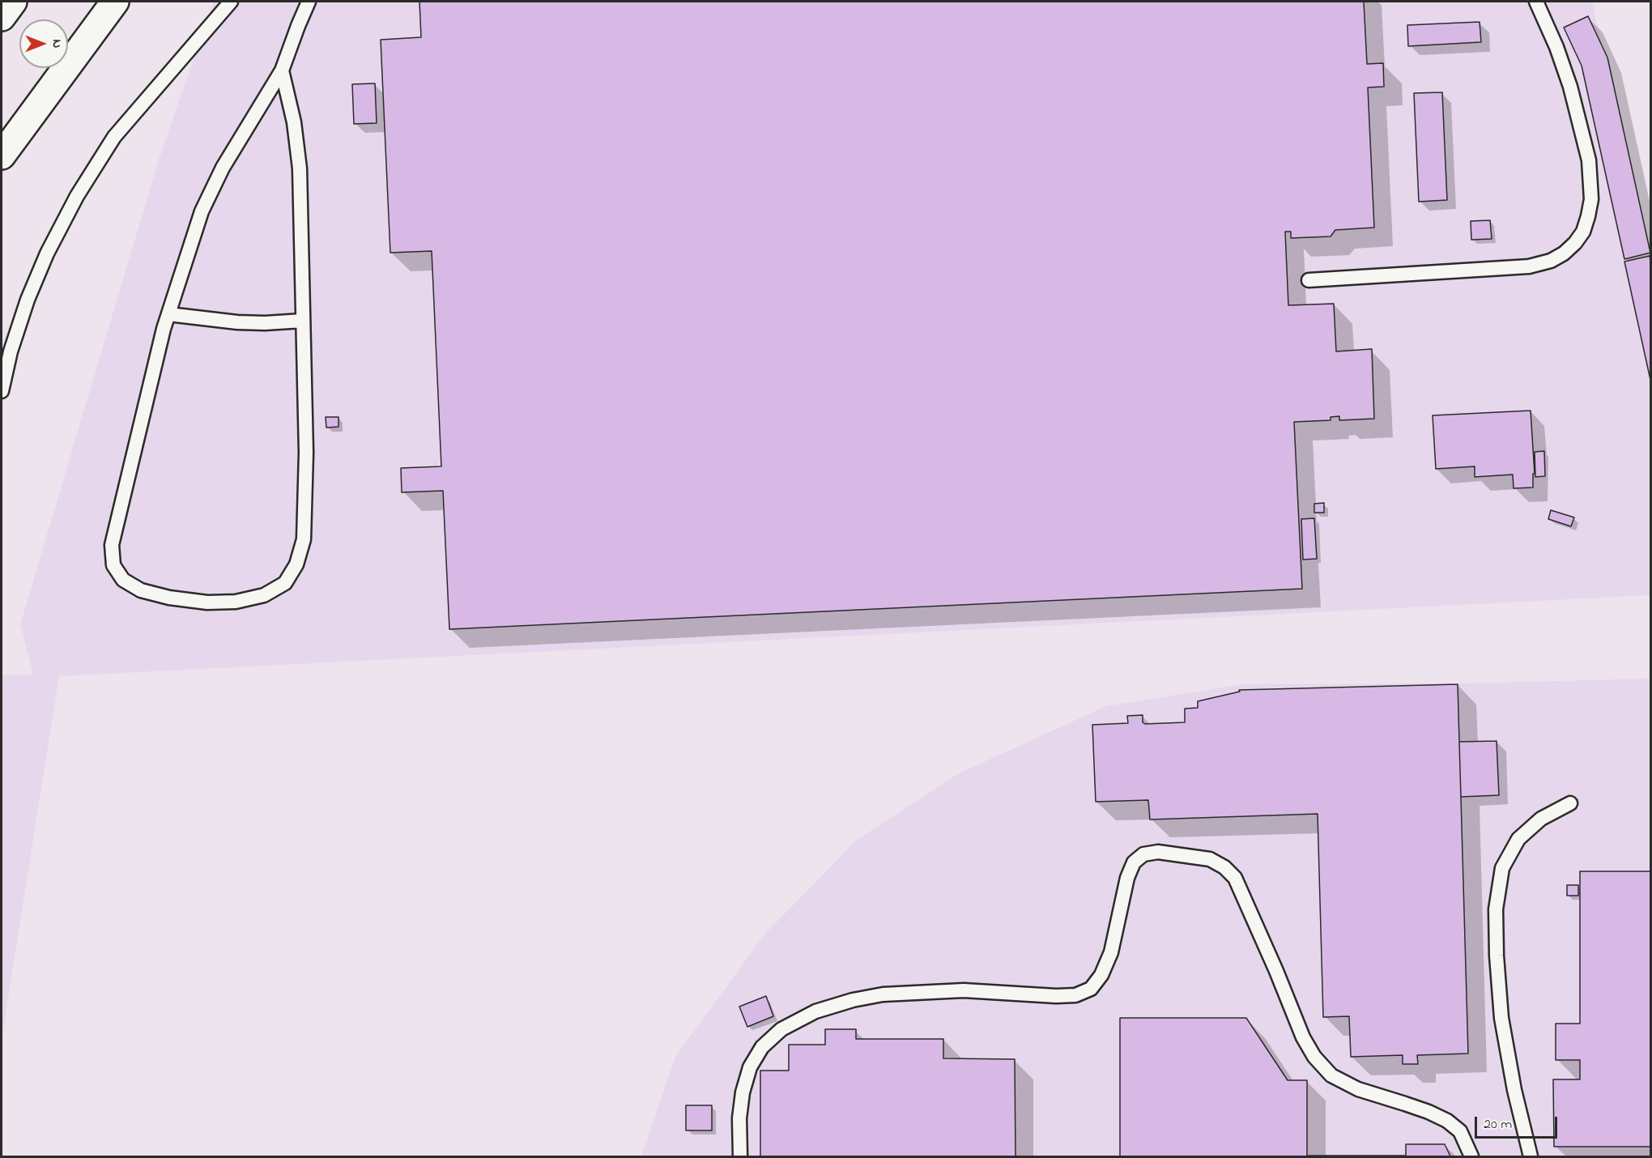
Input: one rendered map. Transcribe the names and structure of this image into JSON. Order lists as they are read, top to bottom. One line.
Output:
{"scale_bar":"20 m","north":"right"}
